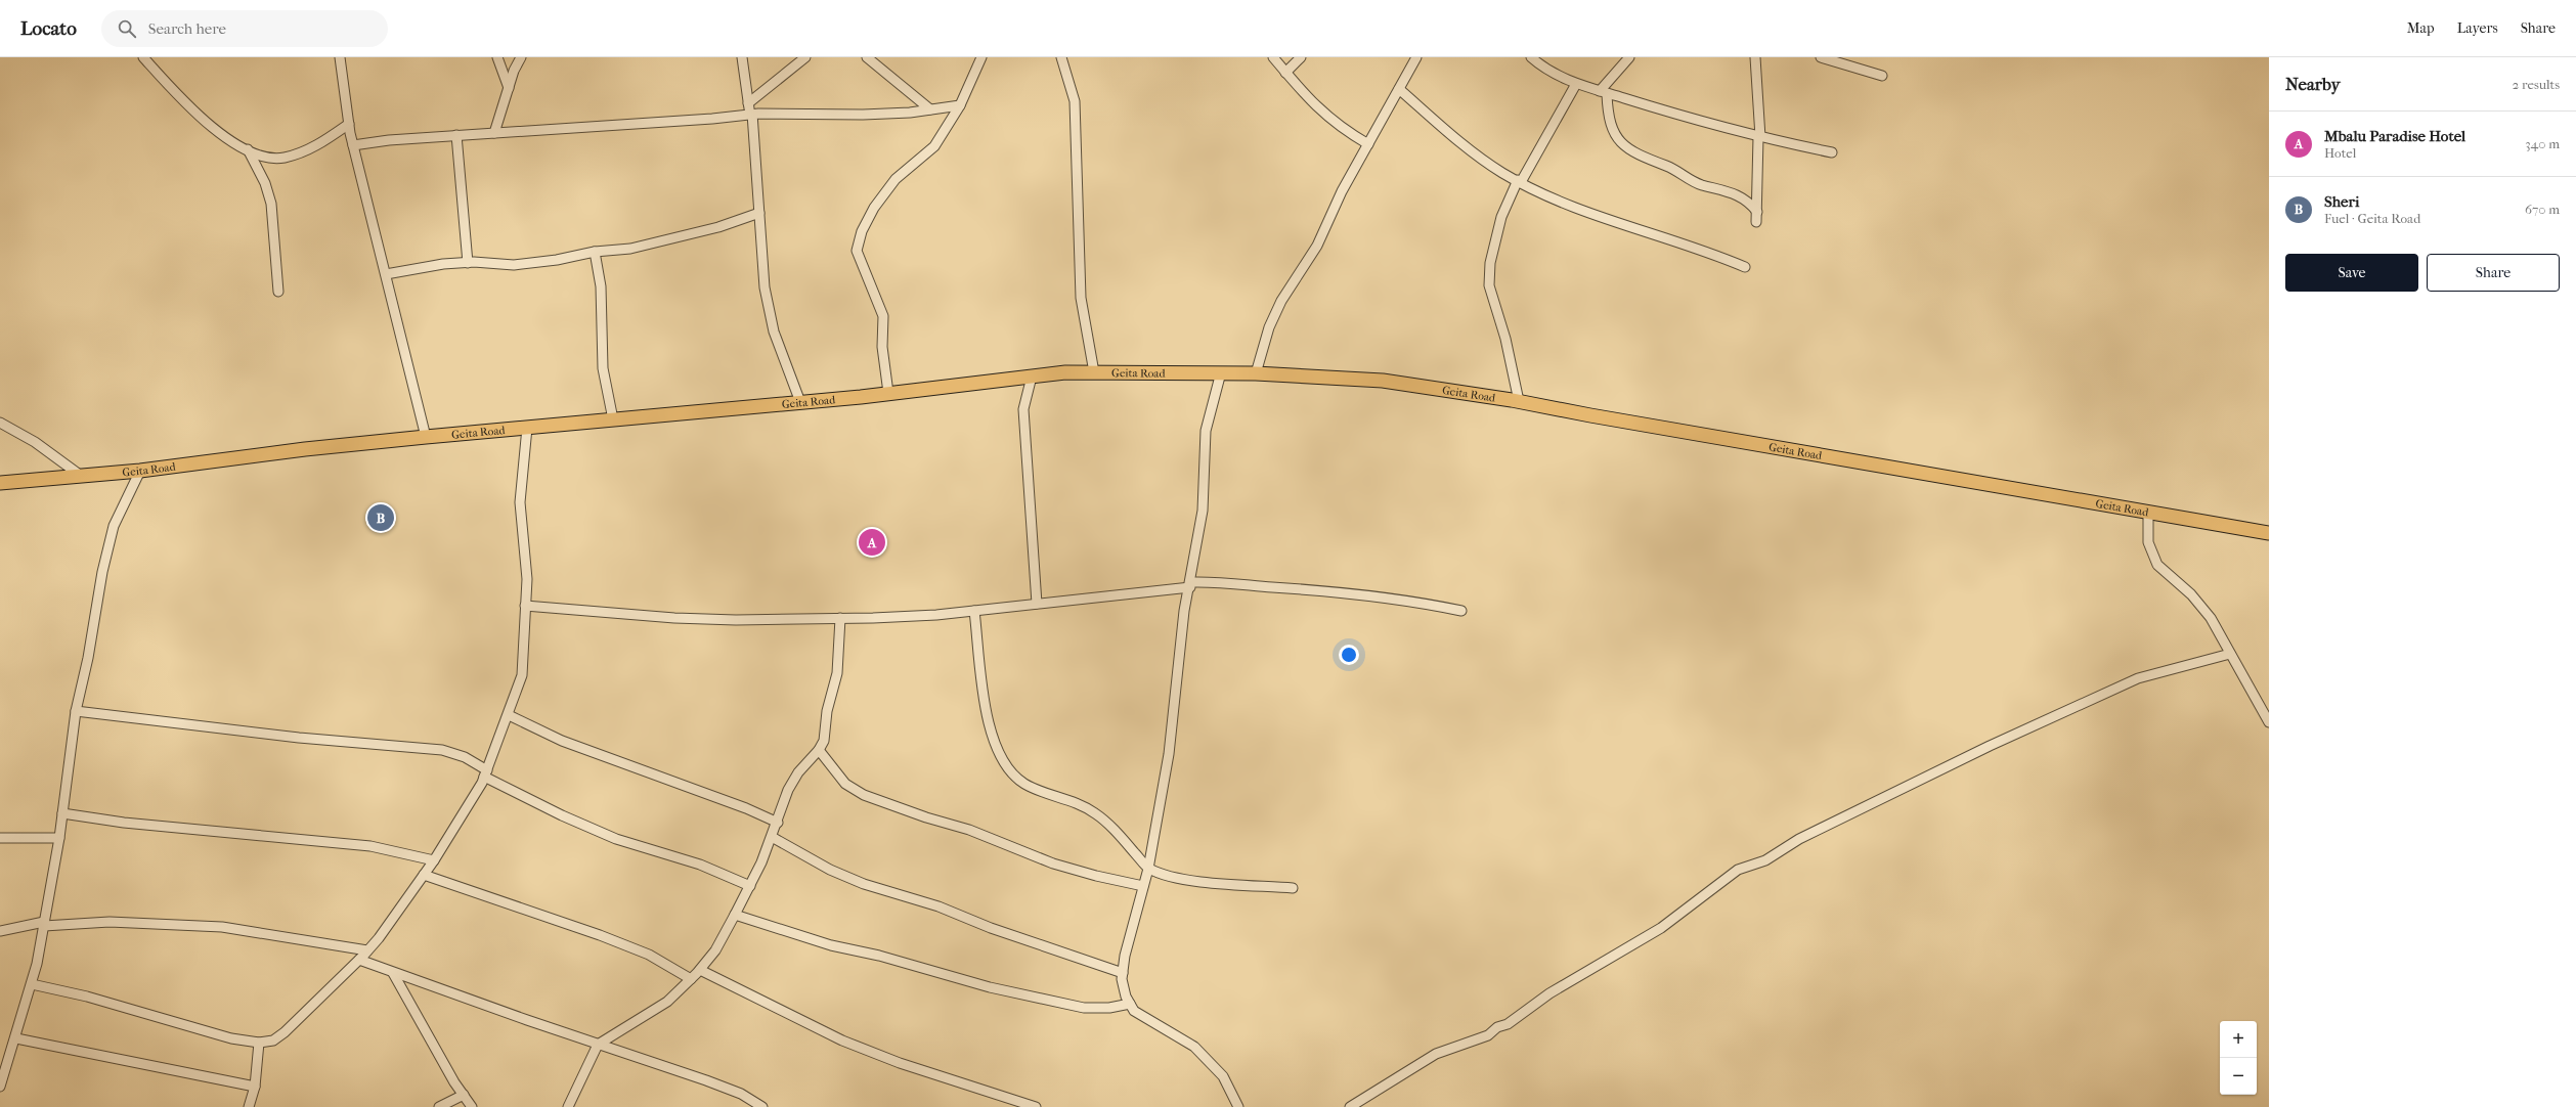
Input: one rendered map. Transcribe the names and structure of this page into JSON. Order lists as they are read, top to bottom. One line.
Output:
{"streets":{"highway":["Geita Road"]},"page":{"header":"Locato","search":"Search here","nav":["Map","Layers","Share"],"heading":["Nearby","2 results"],"list":[{"mark":"A","name":"Mbalu Paradise Hotel","note":"Hotel","value":"340 m"},{"mark":"B","name":"Sheri","note":"Fuel · Geita Road","value":"670 m"}],"buttons":["Save","Share"],"pins":["B","A"],"map_buttons":["+","−"]}}
